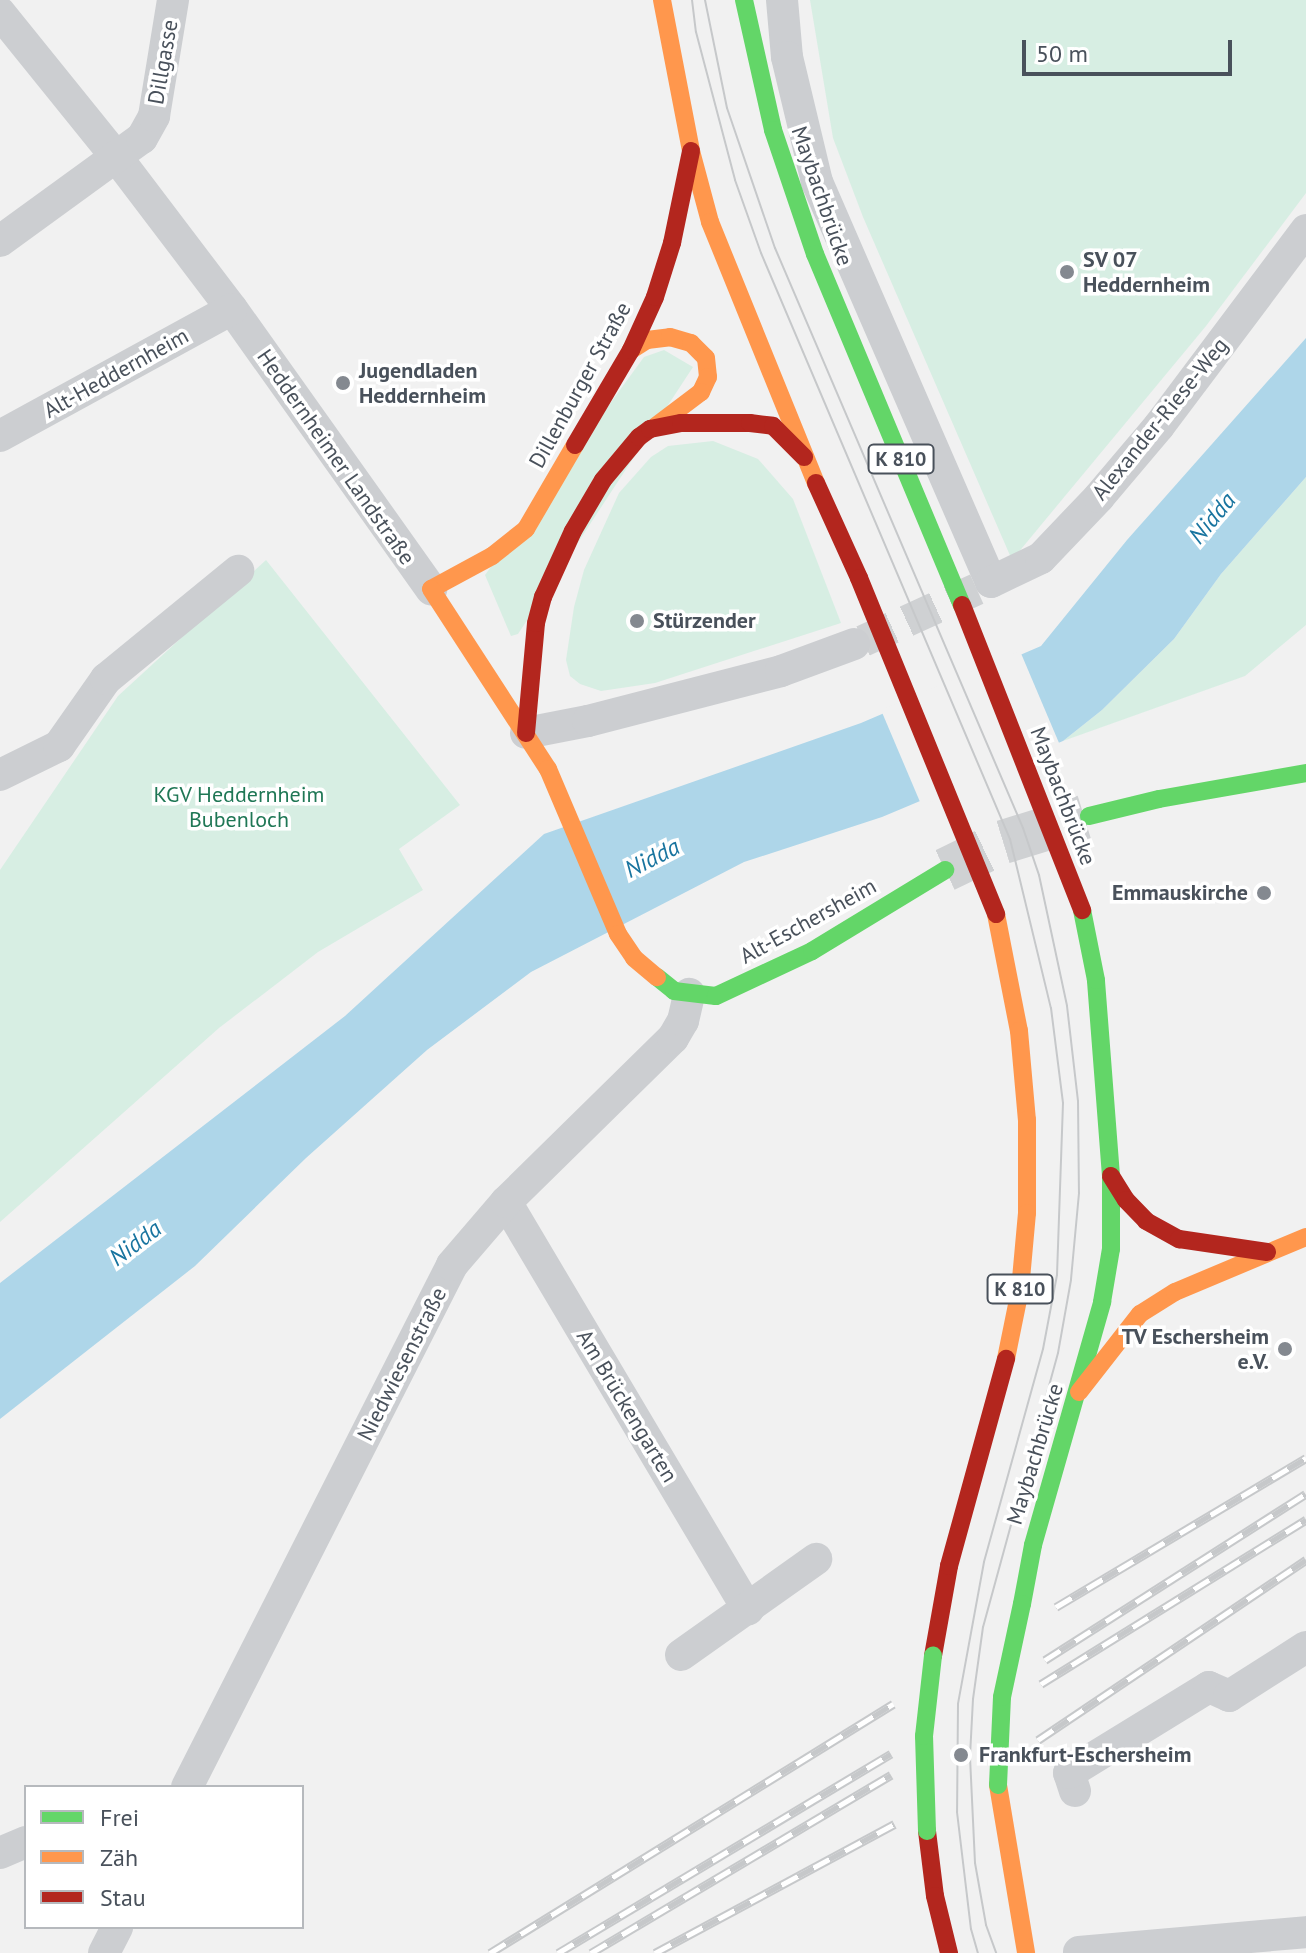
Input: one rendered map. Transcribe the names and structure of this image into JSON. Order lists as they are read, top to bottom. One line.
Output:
{"streets":{"main road":["Maybachbrücke","Dillenburger Straße","Heddernheimer Landstraße","K 810","Alt-Eschersheim"],"street":["Dillgasse","Alt-Heddernheim","Alexander-Riese-Weg","Niedwiesenstraße","Am Brückengarten"]},"crossings":[["Dillgasse","Heddernheimer Landstraße"],["Alt-Heddernheim","Heddernheimer Landstraße"],["Dillenburger Straße","Heddernheimer Landstraße"],["Heddernheimer Landstraße","Alt-Eschersheim"],["Heddernheimer Landstraße","Niedwiesenstraße"],["Alt-Eschersheim","Niedwiesenstraße"],["Niedwiesenstraße","Am Brückengarten"]],"water":["Nidda"],"parks":["KGV Heddernheim Bubenloch"],"places":["SV 07 Heddernheim","Jugendladen Heddernheim","Stürzender","Emmauskirche","TV Eschersheim e.V.","Frankfurt-Eschersheim"],"legend":["Frei","Zäh","Stau"],"scale_bar":"50 m"}
